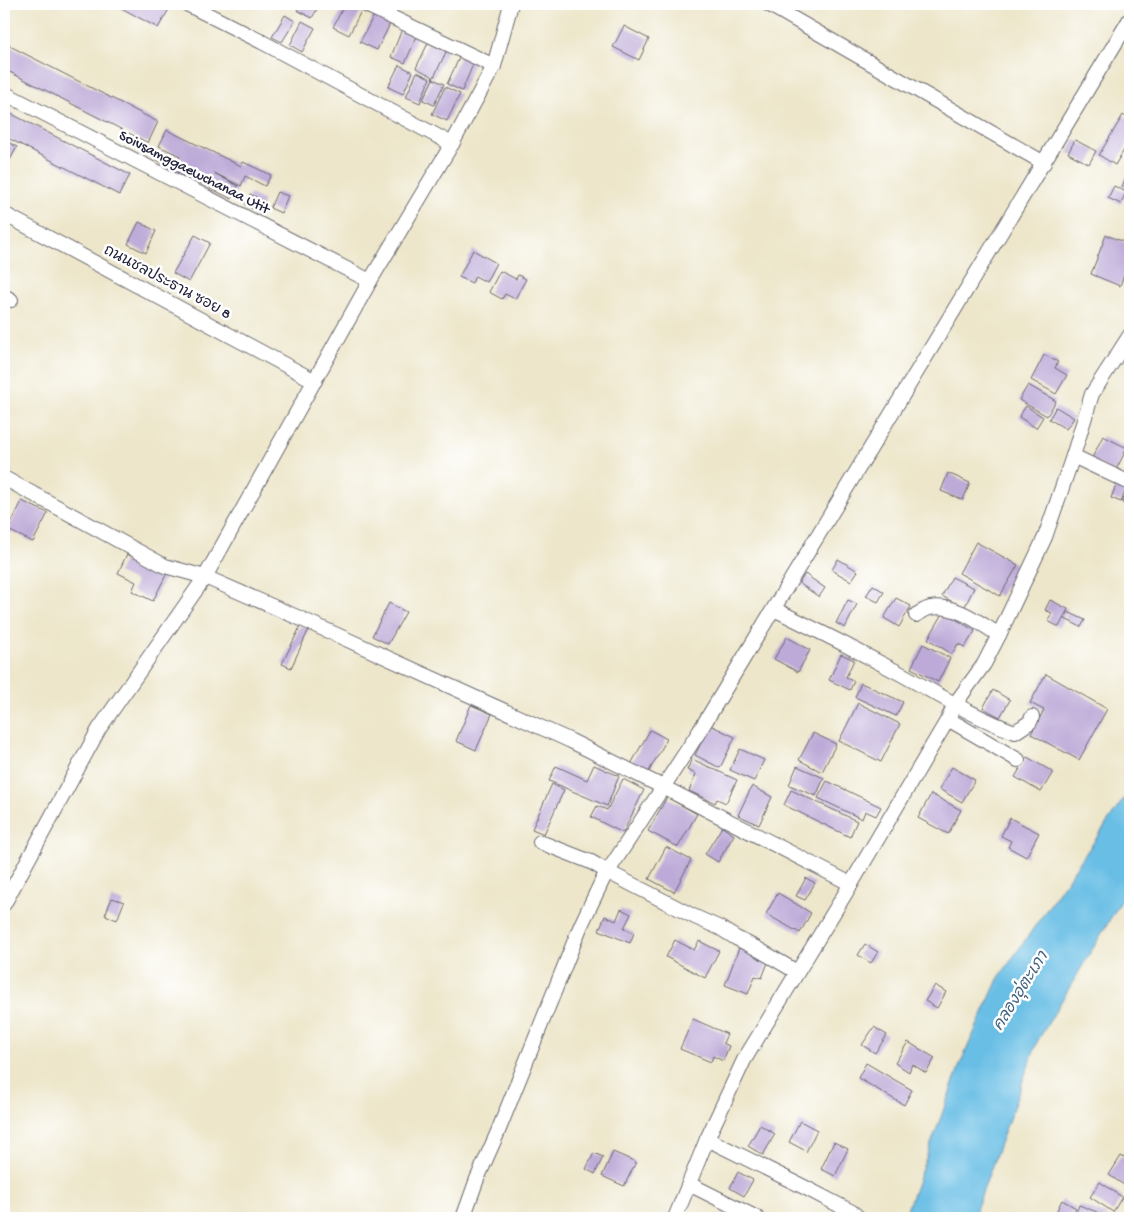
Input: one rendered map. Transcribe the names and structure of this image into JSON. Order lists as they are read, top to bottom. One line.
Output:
{"streets":{"street":["Soivsamggaewchanaa Utit","ถนนชลประธาน ซอย 8"]},"water":["คลองอุ่ตะเภา"]}
